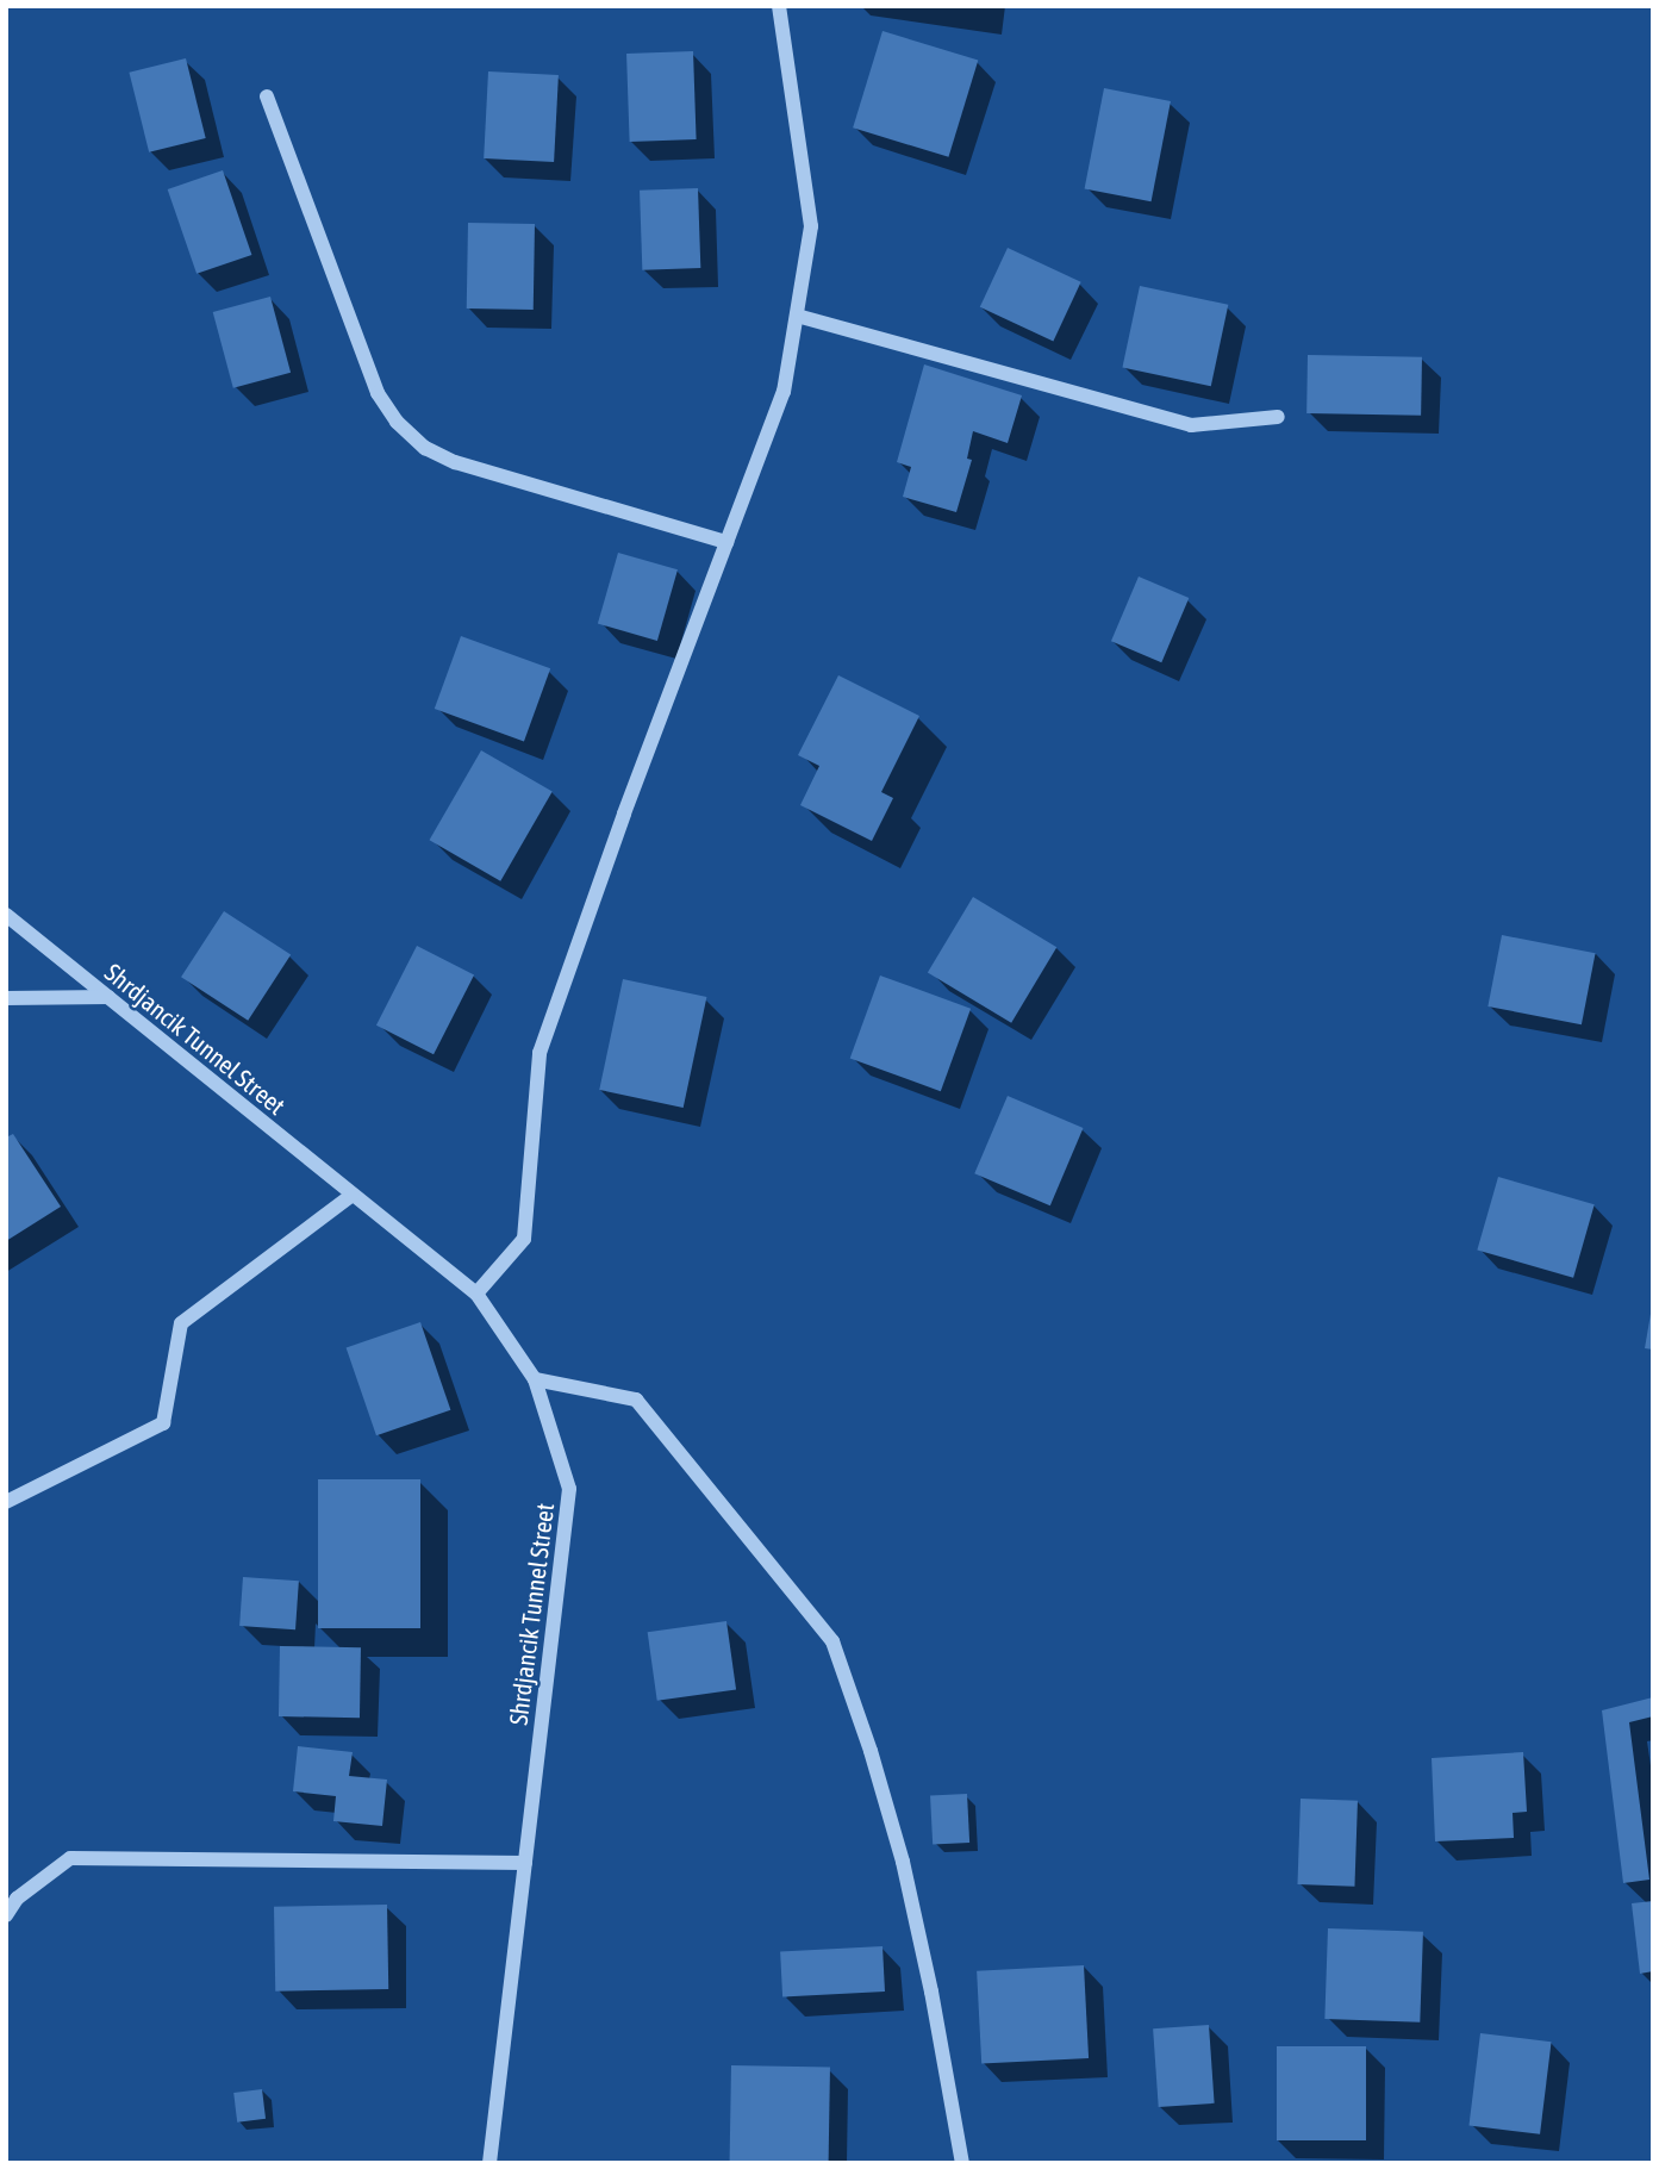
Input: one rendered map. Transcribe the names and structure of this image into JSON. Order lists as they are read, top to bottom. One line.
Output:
{"streets":{"street":["Shrdjancik Tunnel Street"]}}
